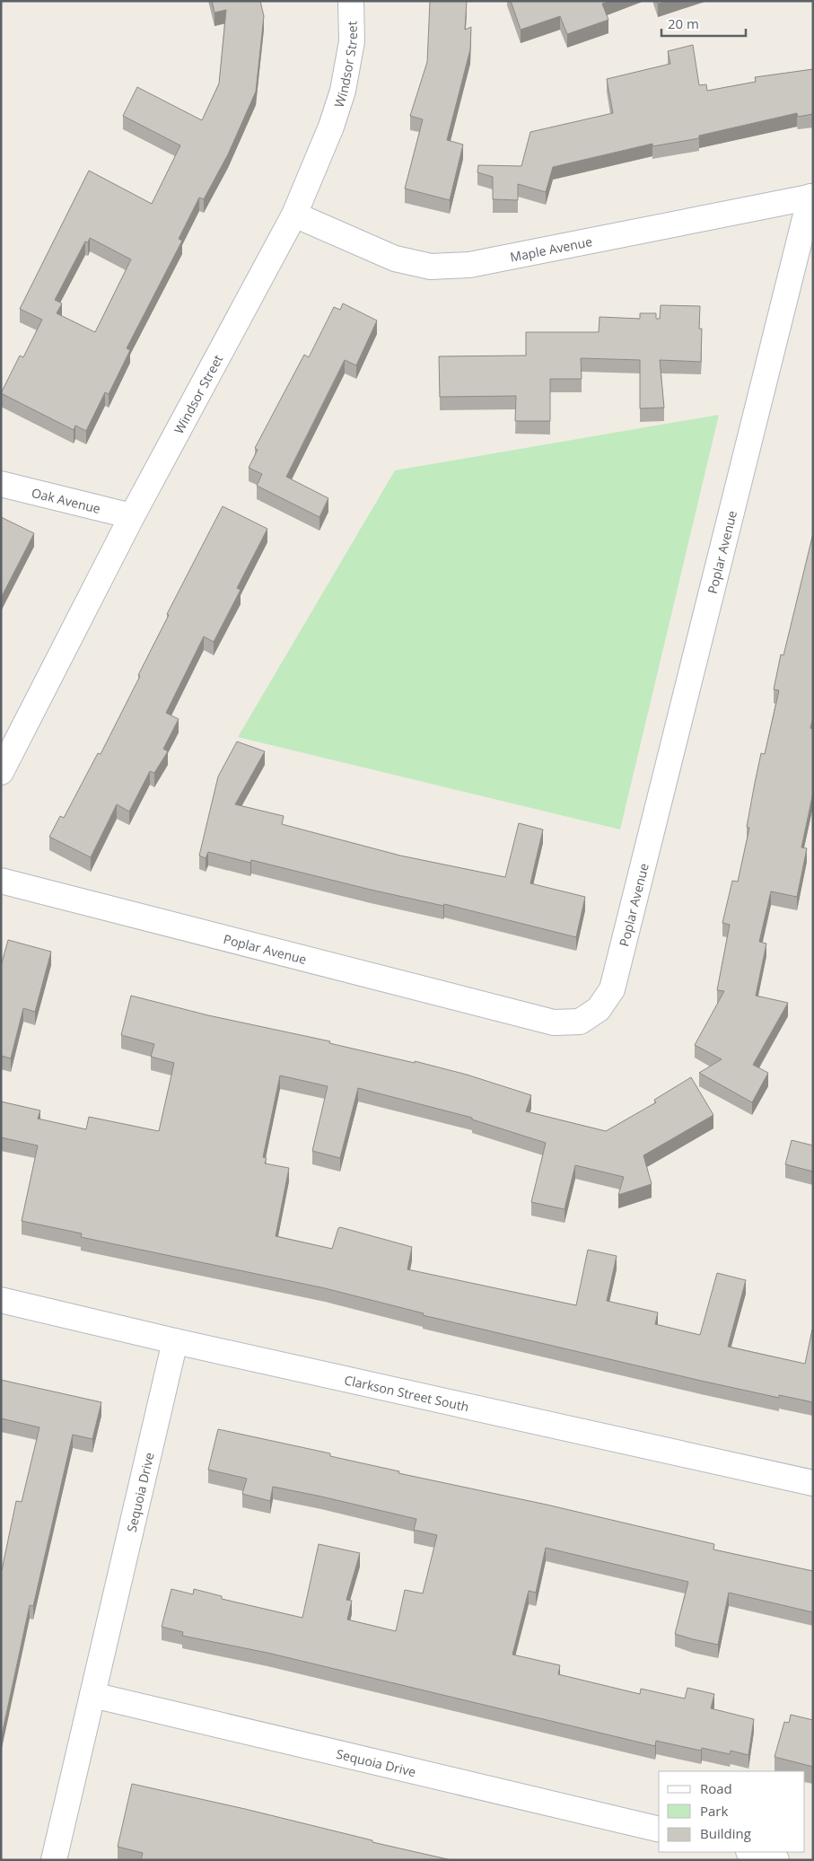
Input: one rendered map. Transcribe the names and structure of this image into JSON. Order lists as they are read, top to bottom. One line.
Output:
{"streets":{"street":["Windsor Street","Maple Avenue","Oak Avenue","Poplar Avenue","Clarkson Street South","Sequoia Drive"]},"crossings":[["Windsor Street","Maple Avenue"],["Windsor Street","Oak Avenue"],["Maple Avenue","Poplar Avenue"],["Clarkson Street South","Sequoia Drive"]],"legend":["Road","Park","Building"],"scale_bar":"20 m"}
